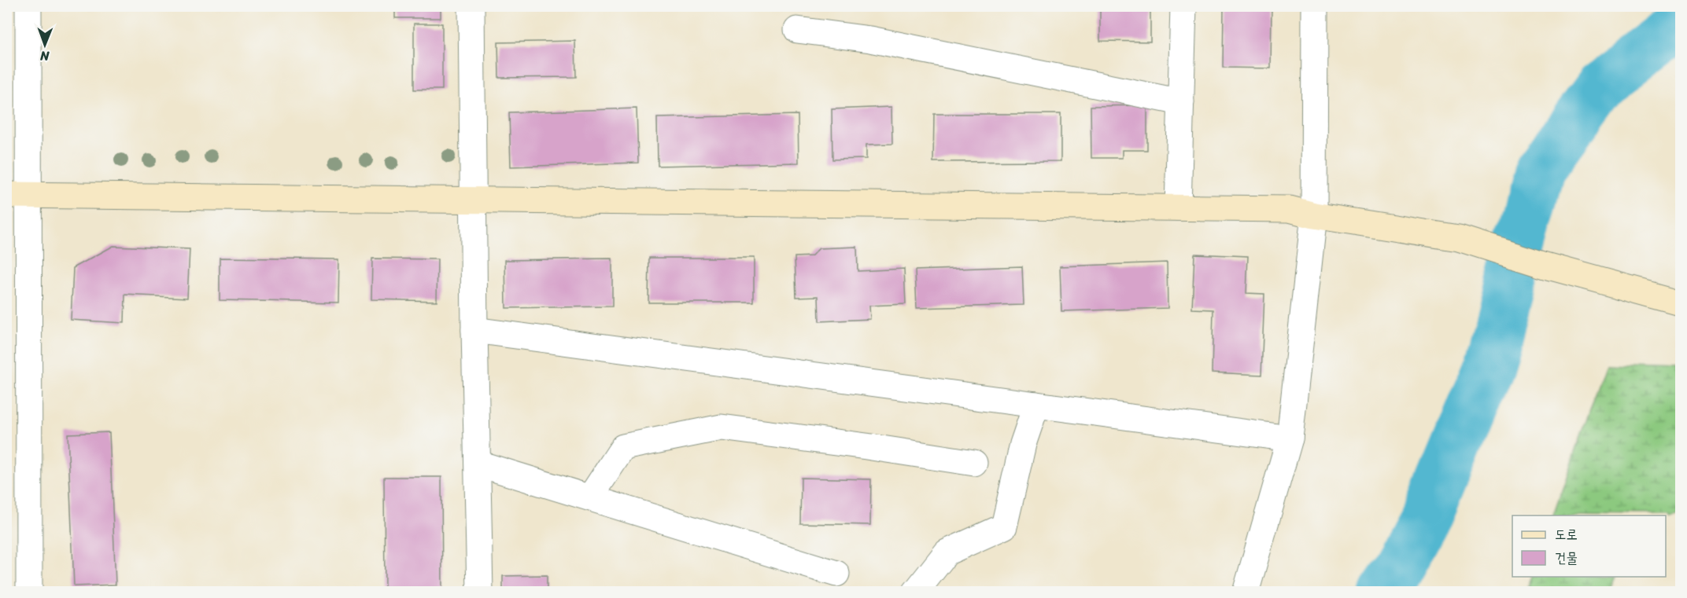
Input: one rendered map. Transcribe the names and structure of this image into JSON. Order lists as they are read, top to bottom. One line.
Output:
{"legend":["도로","건물"],"north":"bottom"}
